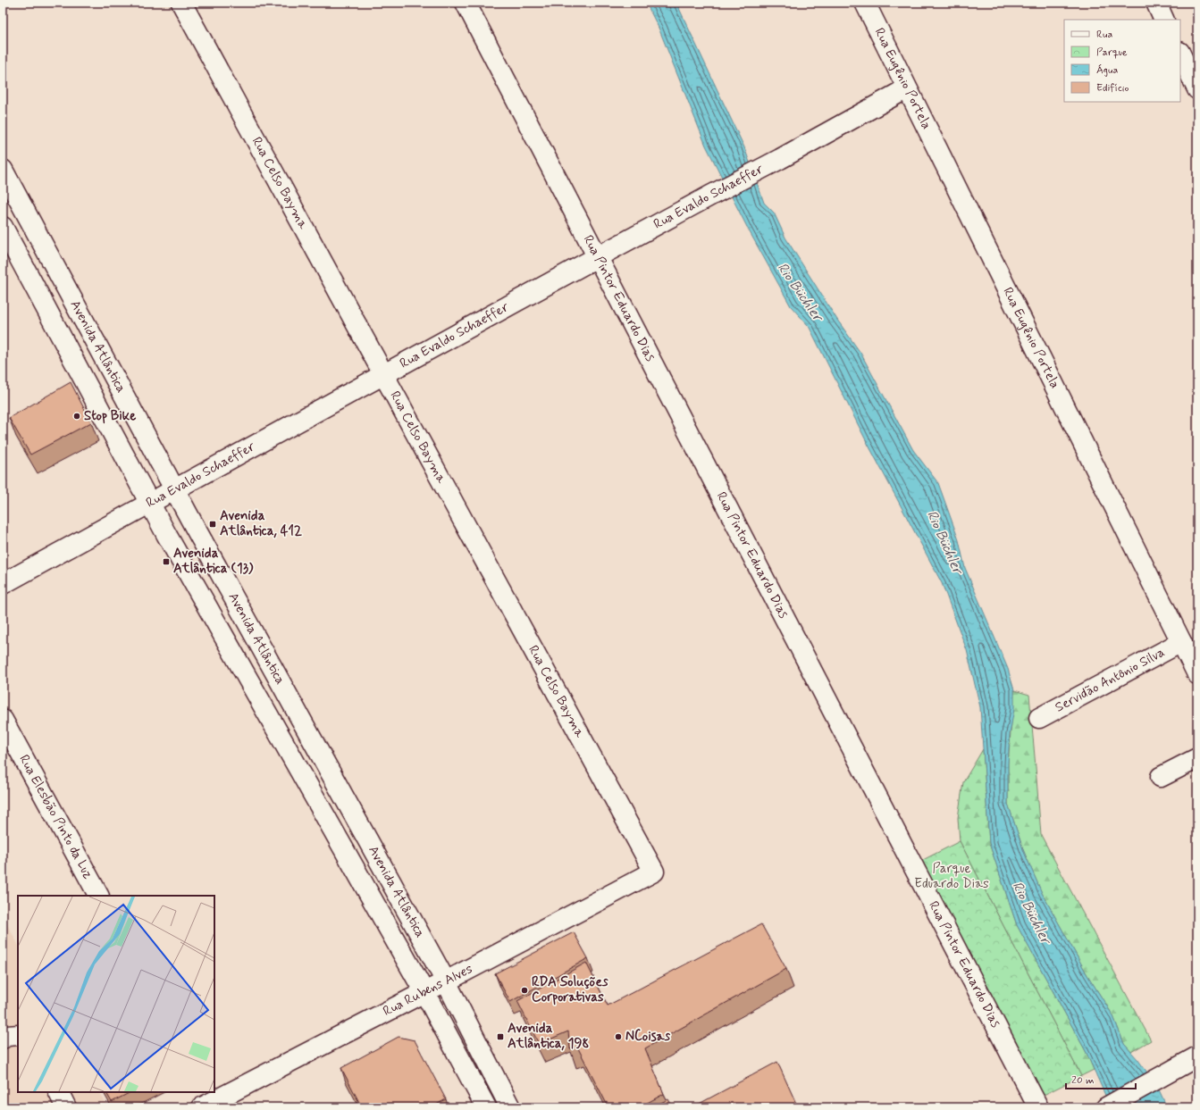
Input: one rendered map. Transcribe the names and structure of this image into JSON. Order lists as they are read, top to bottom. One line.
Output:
{"streets":{"street":["Rua Eugênio Portela","Rua Celso Bayma","Rua Evaldo Schaeffer","Rua Pintor Eduardo Dias","Avenida Atlântica","Servidão Antônio Silva","Rua Elesbão Pinto da Luz","Rua Rubens Alves"]},"crossings":[["Rua Eugênio Portela","Rua Evaldo Schaeffer"],["Rua Eugênio Portela","Servidão Antônio Silva"],["Rua Celso Bayma","Rua Evaldo Schaeffer"],["Rua Celso Bayma","Rua Rubens Alves"],["Rua Evaldo Schaeffer","Rua Pintor Eduardo Dias"],["Rua Evaldo Schaeffer","Avenida Atlântica"],["Avenida Atlântica","Rua Rubens Alves"]],"water":["Rio Büchler"],"parks":["Parque Eduardo Dias"],"places":{"other":["Stop Bike","RDA Soluções Corporativas","NCoisas"],"transit":["Avenida Atlântica, 412","Avenida Atlântica (13)","Avenida Atlântica, 198"]},"legend":["Rua","Parque","Água","Edifício"],"scale_bar":"20 m"}
